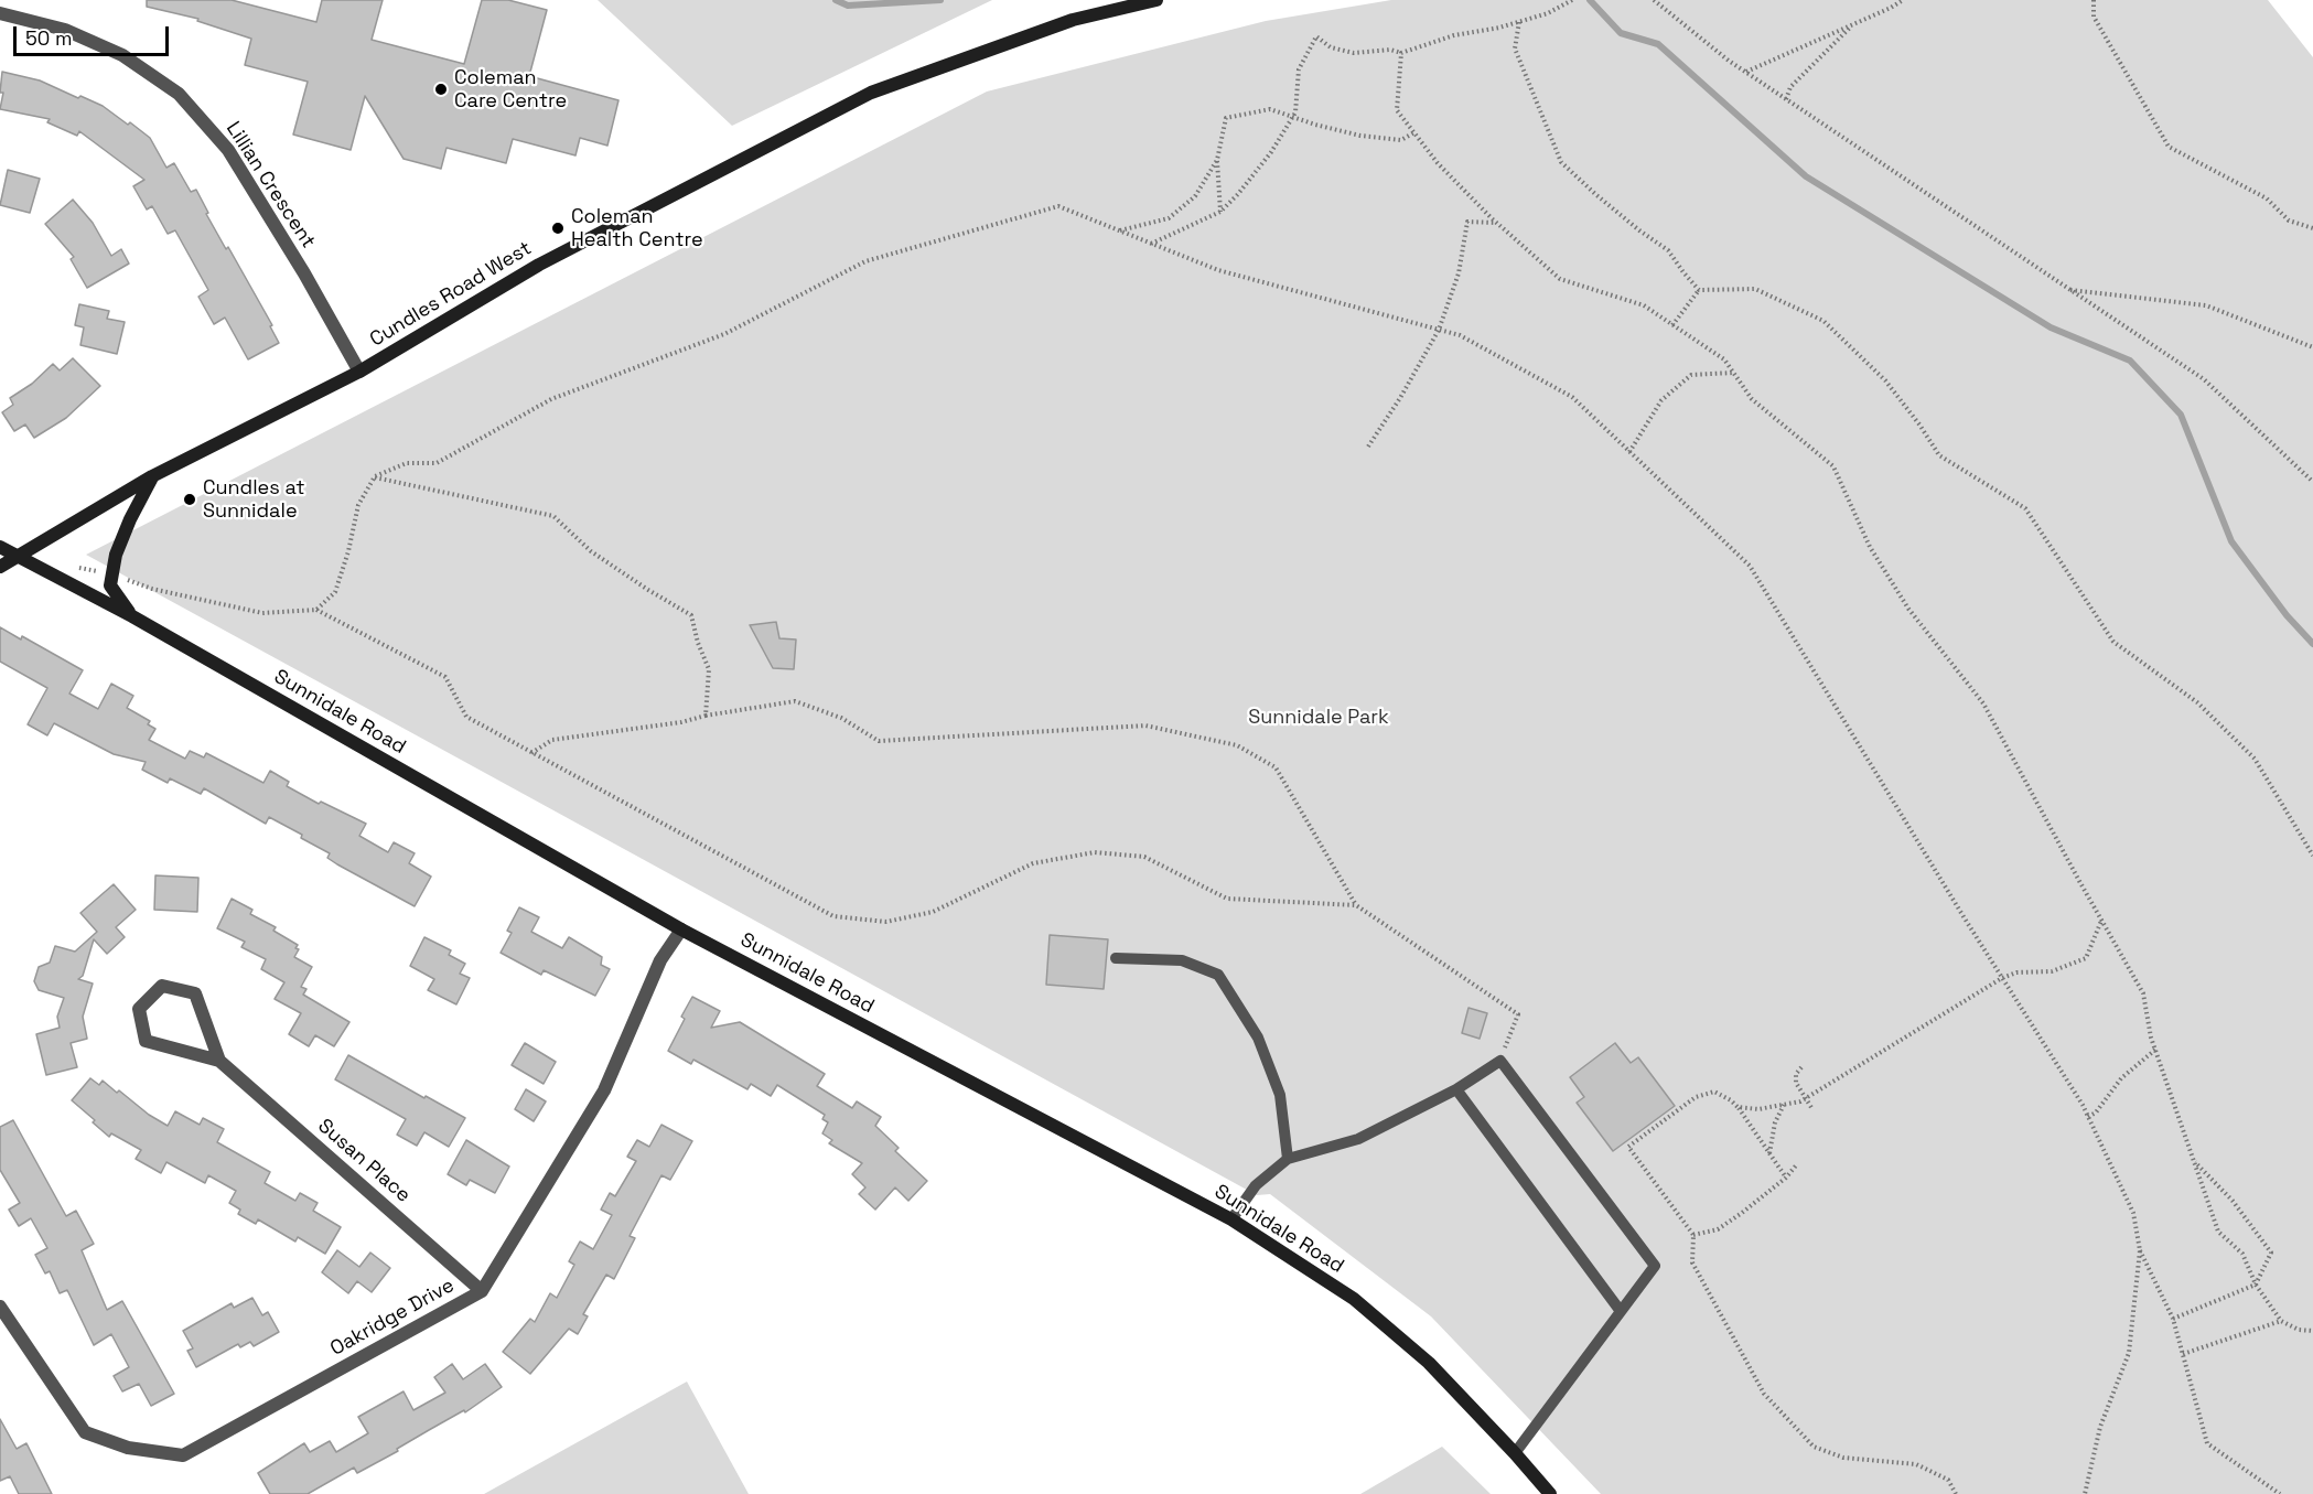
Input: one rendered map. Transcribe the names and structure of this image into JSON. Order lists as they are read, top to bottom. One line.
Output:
{"streets":{"main road":["Cundles Road West","Sunnidale Road"],"street":["Lillian Crescent","Susan Place","Oakridge Drive"]},"crossings":[["Lillian Crescent","Cundles Road West"],["Cundles Road West","Sunnidale Road"],["Sunnidale Road","Oakridge Drive"],["Susan Place","Oakridge Drive"]],"parks":["Sunnidale Park"],"places":["Coleman Care Centre","Coleman Health Centre","Cundles at Sunnidale"],"scale_bar":"50 m"}
